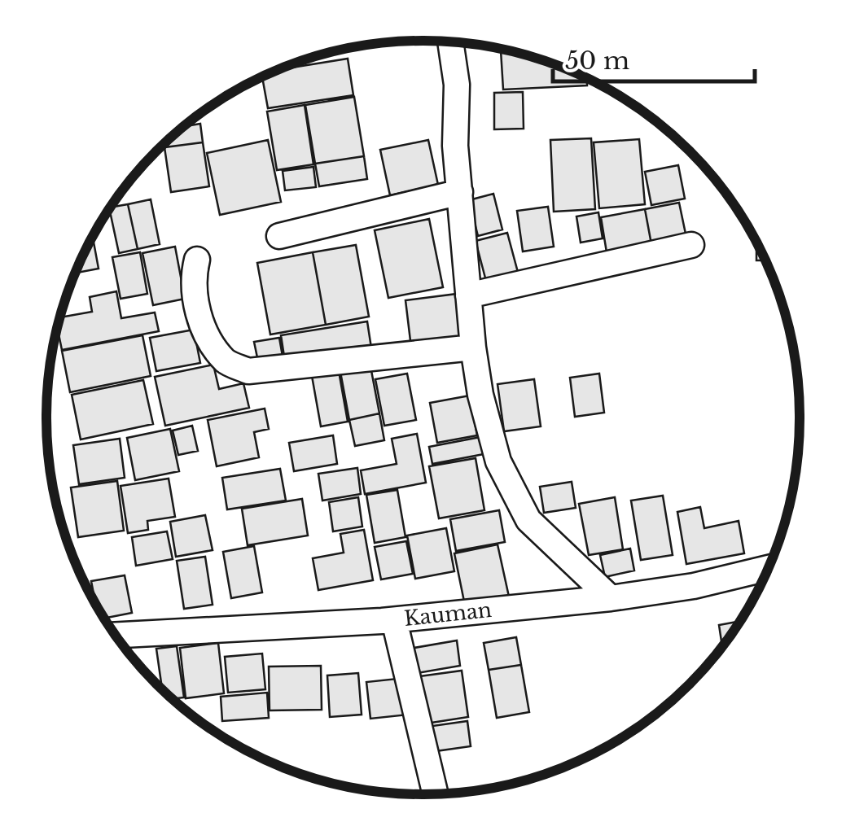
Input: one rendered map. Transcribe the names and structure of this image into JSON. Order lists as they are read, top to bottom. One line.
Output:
{"streets":{"street":["Kauman"]},"scale_bar":"50 m"}
